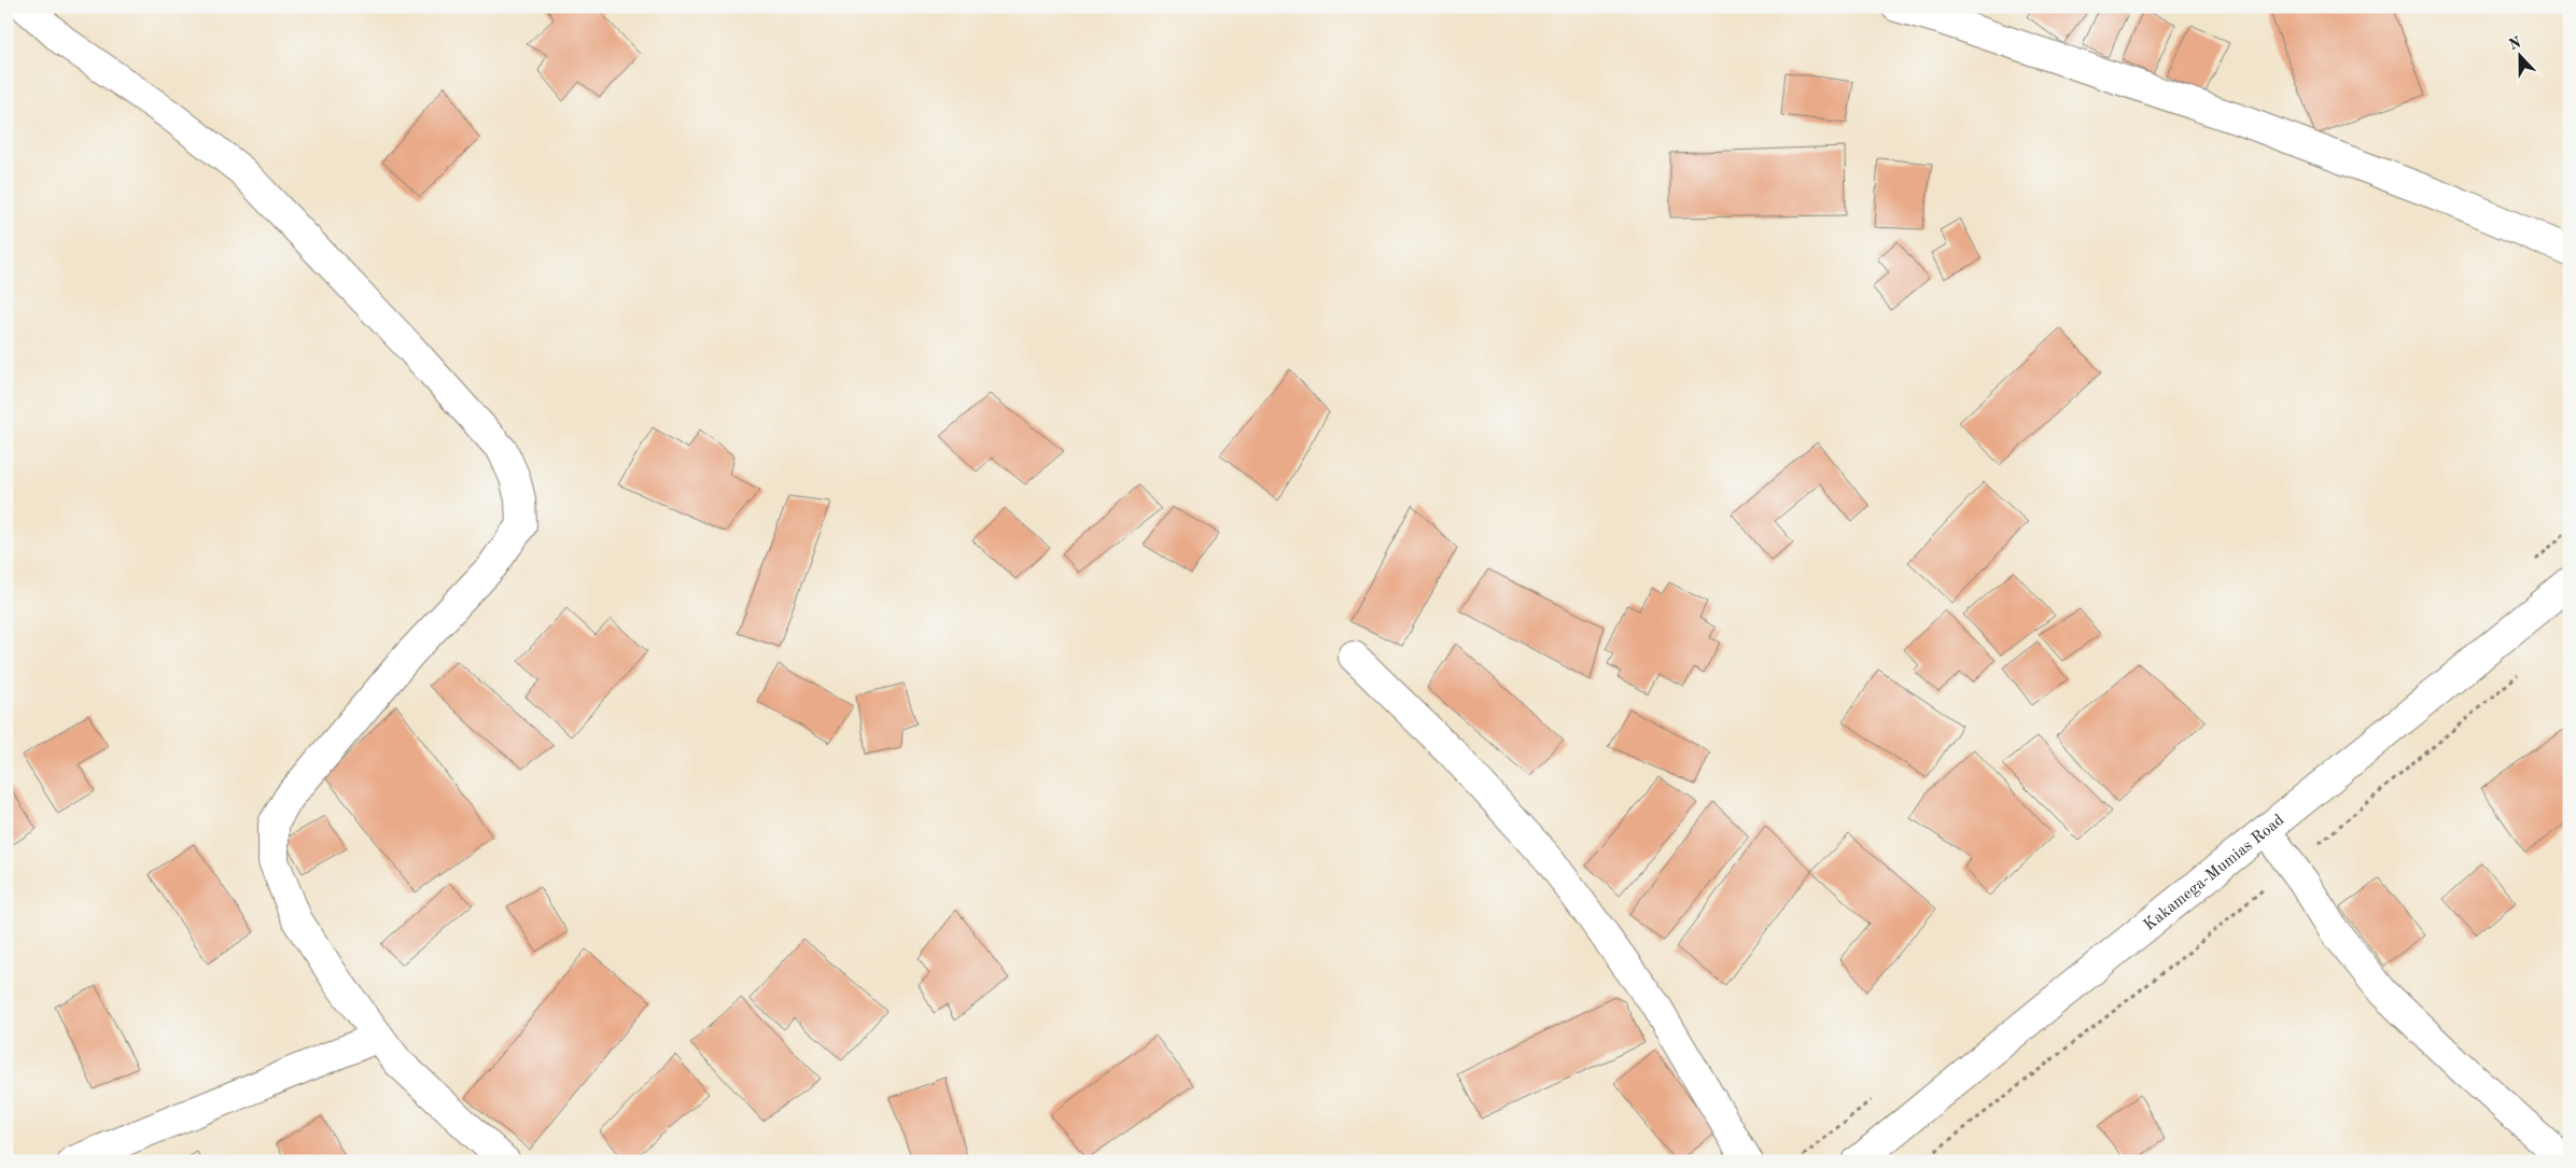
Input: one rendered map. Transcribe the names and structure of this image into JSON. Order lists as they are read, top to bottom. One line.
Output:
{"streets":{"main road":["Kakamega-Mumias Road"]},"north":"top"}
